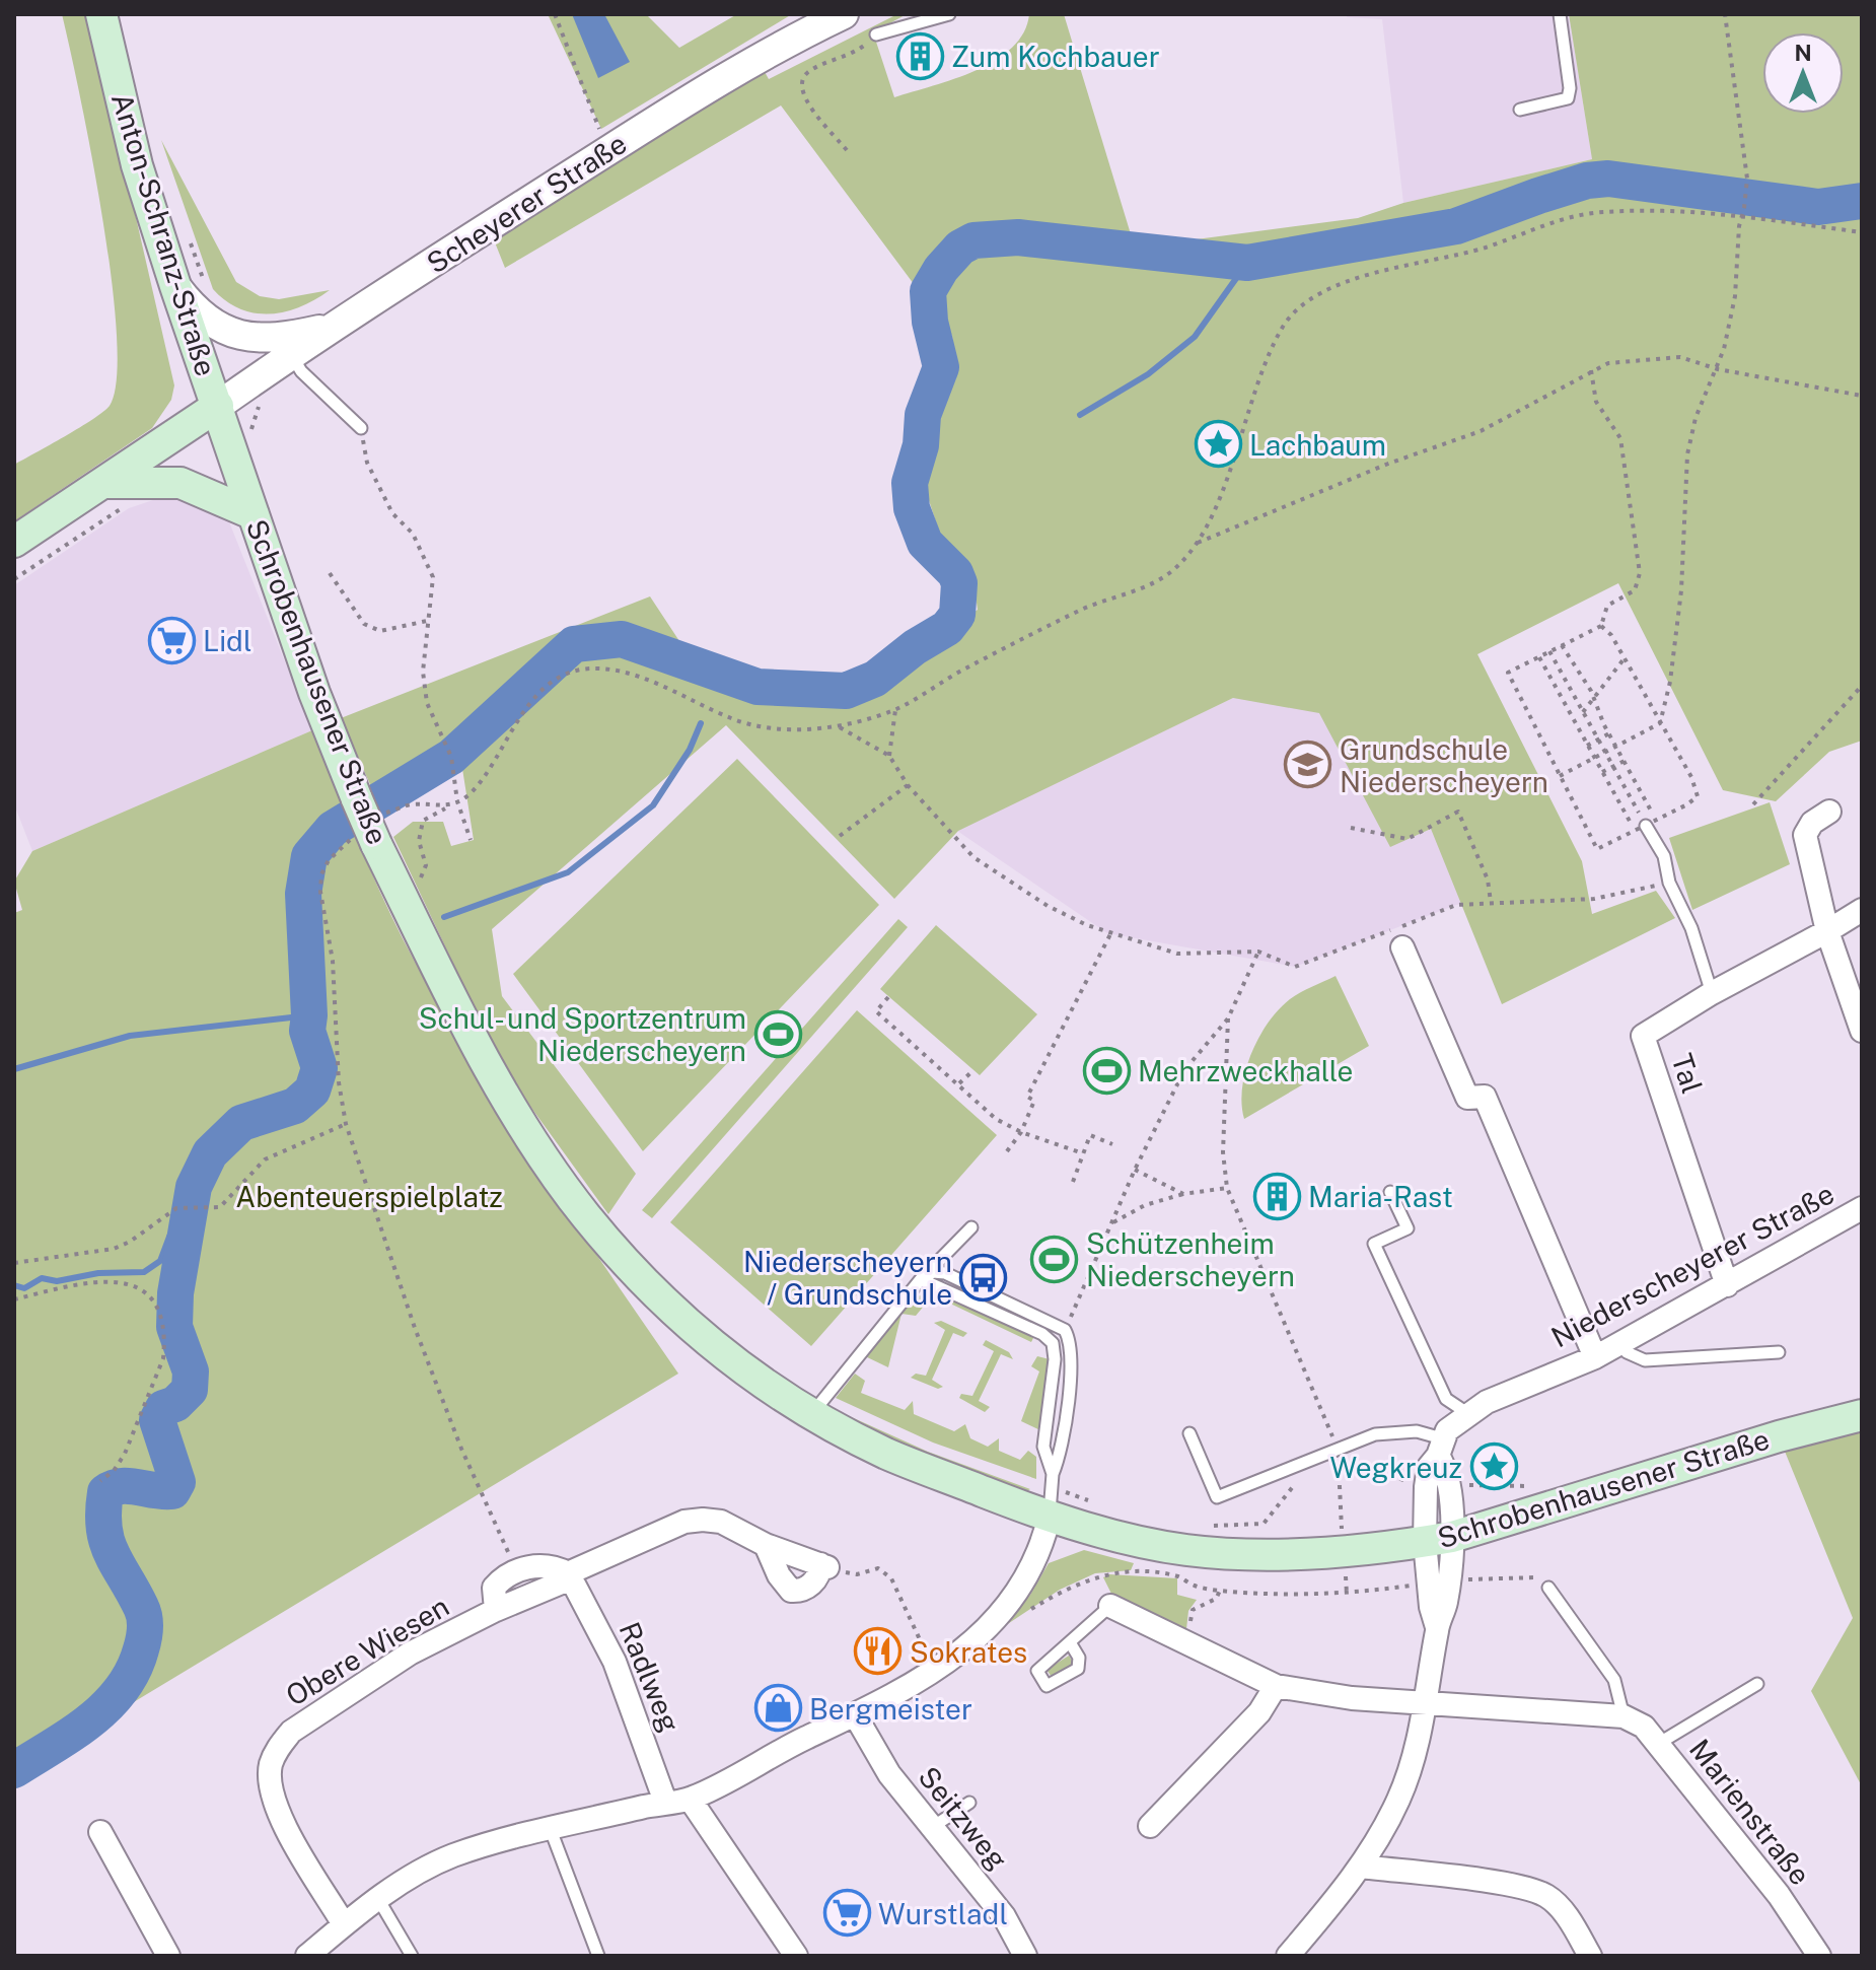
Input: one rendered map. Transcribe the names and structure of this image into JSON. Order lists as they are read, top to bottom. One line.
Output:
{"streets":{"main road":["Anton-Schranz-Straße","Schrobenhausener Straße"],"street":["Scheyerer Straße","Tal","Niederscheyerer Straße","Obere Wiesen","Radlweg","Marienstraße","Seitzweg"]},"crossings":[["Scheyerer Straße","Anton-Schranz-Straße"],["Scheyerer Straße","Schrobenhausener Straße"],["Anton-Schranz-Straße","Schrobenhausener Straße"],["Schrobenhausener Straße","Niederscheyerer Straße"],["Tal","Niederscheyerer Straße"],["Obere Wiesen","Radlweg"]],"parks":["Abenteuerspielplatz"],"places":{"building":["Zum Kochbauer","Maria-Rast"],"place":["Lachbaum","Wegkreuz"],"supermarket":["Lidl","Wurstladl"],"school or university":["Grundschule Niederscheyern"],"sports":["Schul- und Sportzentrum Niederscheyern","Mehrzweckhalle","Schützenheim Niederscheyern"],"bus stop":["Niederscheyern / Grundschule"],"restaurant":["Sokrates"],"shop":["Bergmeister"]},"north":"top"}
